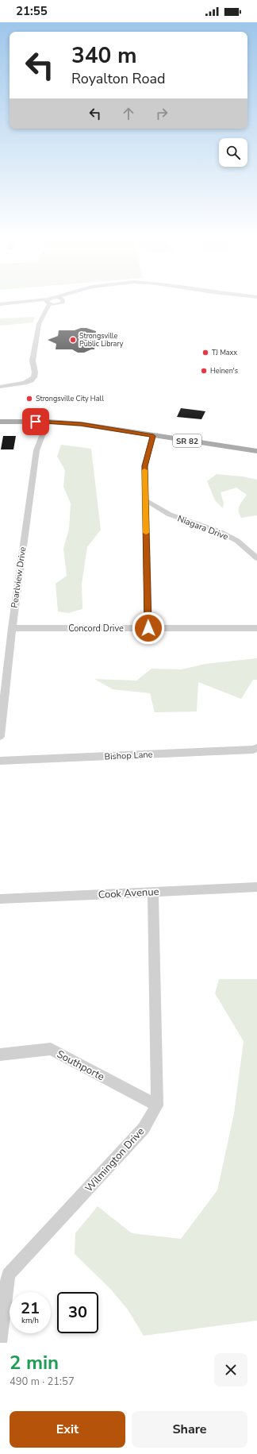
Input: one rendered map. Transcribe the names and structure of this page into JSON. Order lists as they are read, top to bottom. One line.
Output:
{"streets":{"main road":["SR 82"],"street":["Niagara Drive","Pearlview Drive","Concord Drive","Bishop Lane","Cook Avenue","Southporte","Wilmington Drive"]},"crossings":[["SR 82","Pearlview Drive"],["Pearlview Drive","Concord Drive"],["Southporte","Wilmington Drive"]],"places":["Strongsville Public Library","TJ Maxx","Heinen's","Strongsville City Hall"],"page":{"status":"21:55","turn":["340 m","Royalton Road"],"speed":"21 km/h","limit":"30","heading":["2 min","490 m · 21:57"],"buttons":["Exit","Share"]}}
